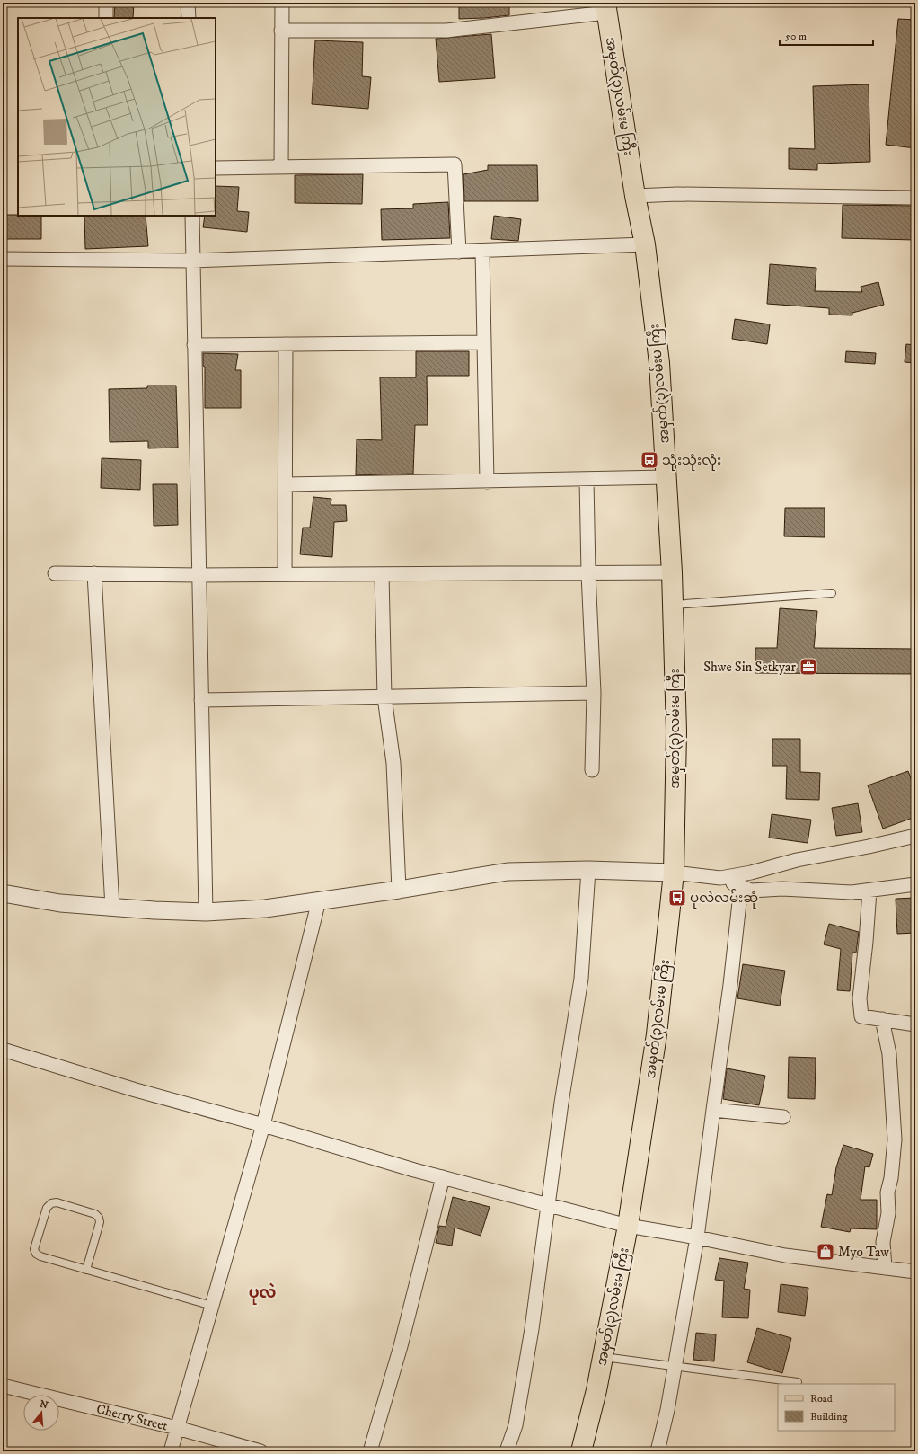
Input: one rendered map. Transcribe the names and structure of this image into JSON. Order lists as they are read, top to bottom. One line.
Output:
{"streets":{"main road":["အမှတ်(၃)လမ်းမ ကြီး"],"street":["Cherry Street"]},"districts":["ပုလဲ"],"places":{"bus stop":["သုံးသုံးလုံး","ပုလဲလမ်းဆုံ"],"office":["Shwe Sin Setkyar"],"shop":["Myo Taw"]},"legend":["Road","Building"],"scale_bar":"50 m","north":"top"}
